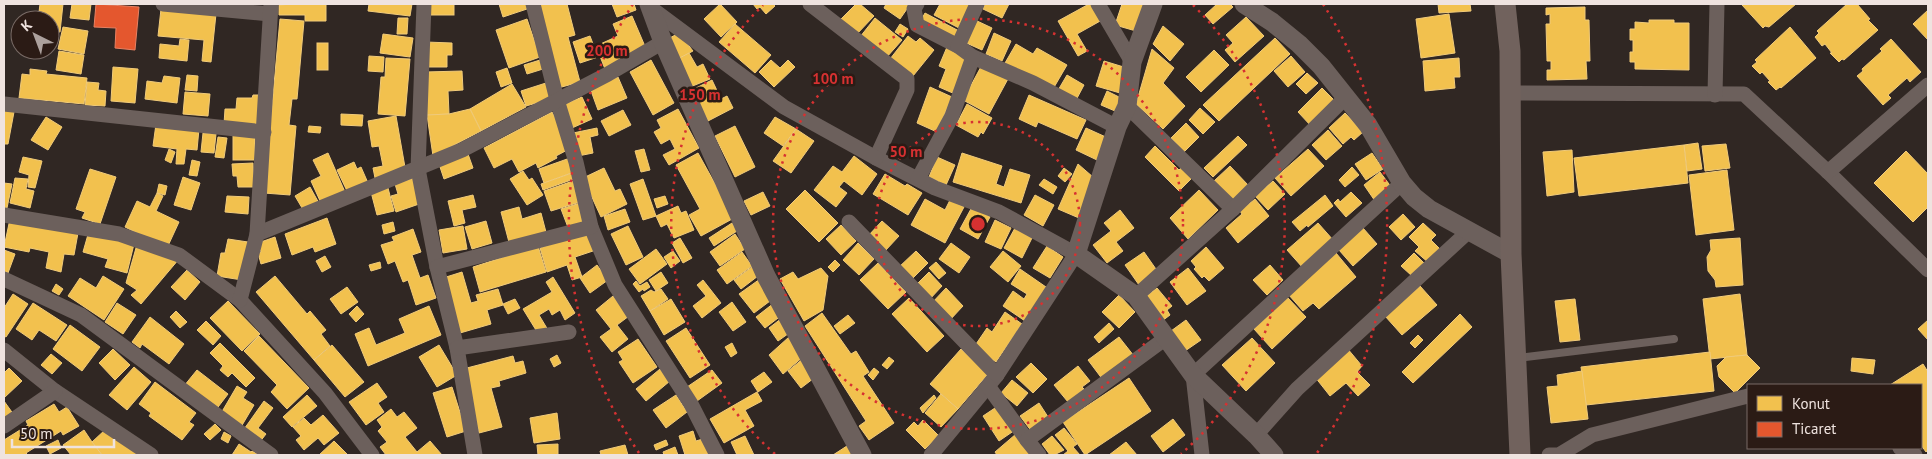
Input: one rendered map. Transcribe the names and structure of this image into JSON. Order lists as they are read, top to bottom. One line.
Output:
{"legend":["Konut","Ticaret"],"scale_bar":"50 m","north":"top left","rings":["200 m","100 m","150 m","50 m"]}
